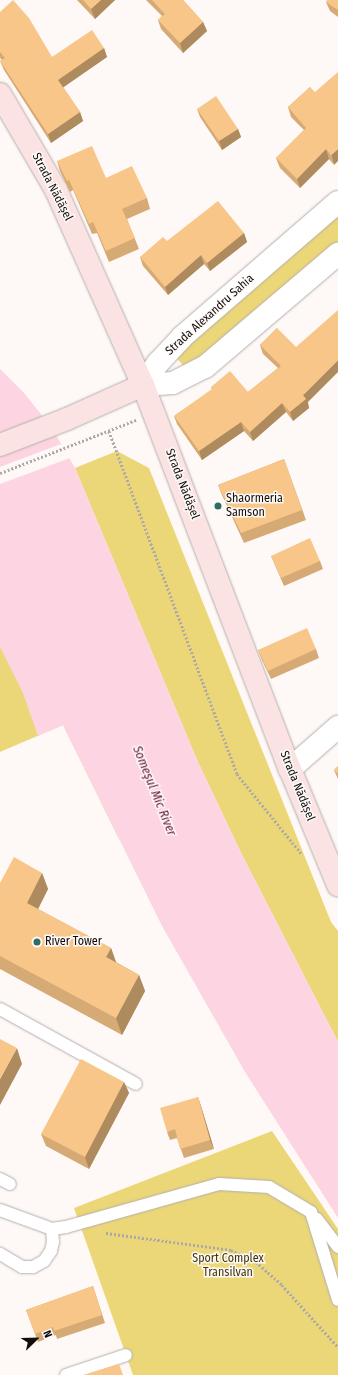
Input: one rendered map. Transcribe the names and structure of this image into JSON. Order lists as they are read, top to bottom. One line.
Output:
{"streets":{"street":["Strada Nădășel","Strada Alexandru Sahia"]},"crossings":[["Strada Nădășel","Strada Alexandru Sahia"]],"water":["Someşul Mic River"],"parks":["Sport Complex Transilvan"],"places":["Shaormeria Samson","River Tower"],"north":"top right"}
